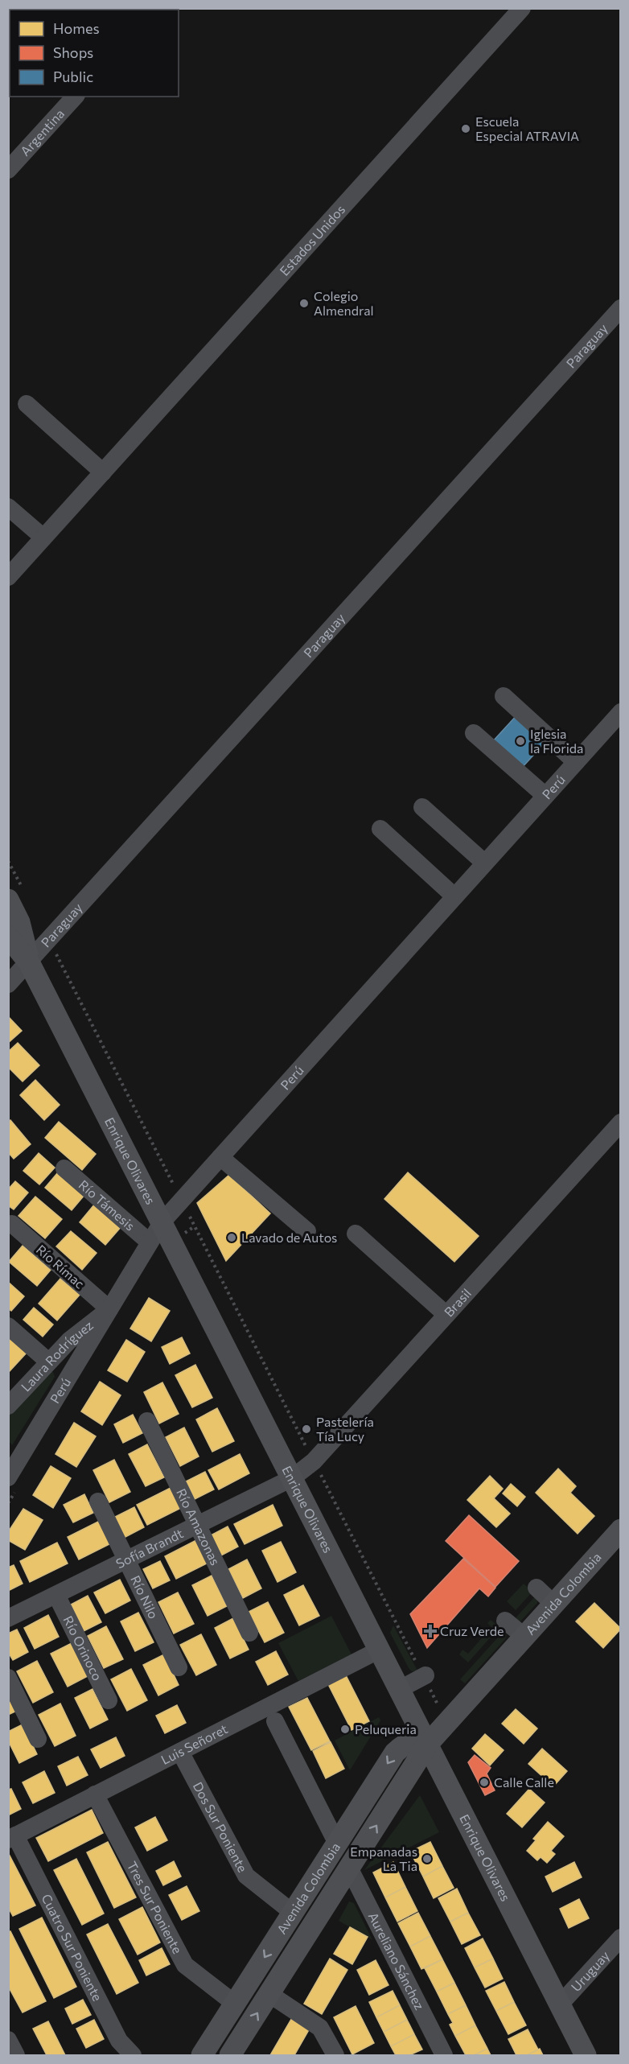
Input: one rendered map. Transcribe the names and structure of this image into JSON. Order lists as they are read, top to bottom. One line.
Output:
{"streets":{"main road":["Enrique Olivares","Avenida Colombia"],"street":["Argentina","Estados Unidos","Paraguay","Perú","Río Támesis","Río Rímac","Brasil","Laura Rodríguez","Río Amazonas","Sofía Brandt","Río Nilo","Río Orinoco","Luis Señoret","Dos Sur Poniente","Tres Sur Poniente","Cuatro Sur Poniente","Aureliano Sánchez","Uruguay"]},"crossings":[["Paraguay","Enrique Olivares"],["Perú","Enrique Olivares"],["Perú","Río Támesis"],["Perú","Río Rímac"],["Perú","Laura Rodríguez"],["Enrique Olivares","Brasil"],["Enrique Olivares","Sofía Brandt"],["Enrique Olivares","Avenida Colombia"],["Enrique Olivares","Luis Señoret"],["Enrique Olivares","Uruguay"],["Río Rímac","Laura Rodríguez"],["Brasil","Sofía Brandt"],["Río Amazonas","Sofía Brandt"],["Sofía Brandt","Río Nilo"],["Sofía Brandt","Río Orinoco"],["Avenida Colombia","Dos Sur Poniente"],["Avenida Colombia","Tres Sur Poniente"],["Avenida Colombia","Aureliano Sánchez"],["Luis Señoret","Dos Sur Poniente"],["Luis Señoret","Tres Sur Poniente"],["Luis Señoret","Cuatro Sur Poniente"]],"places":{"other":["Escuela Especial ATRAVIA","Colegio Almendral","Iglesia la Florida","Lavado de Autos","Pastelería Tía Lucy","Peluqueria","Calle Calle","Empanadas La Tia"],"health":["Cruz Verde"]},"legend":["Homes","Shops","Public"]}
